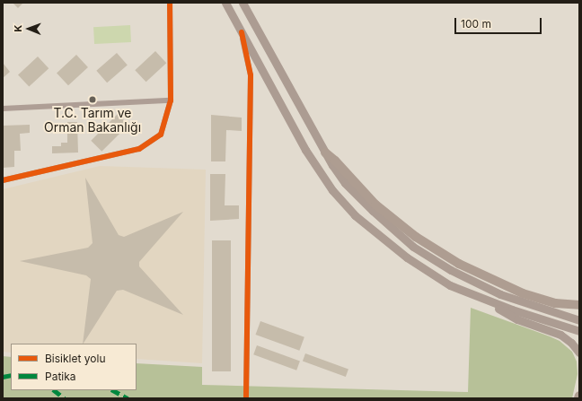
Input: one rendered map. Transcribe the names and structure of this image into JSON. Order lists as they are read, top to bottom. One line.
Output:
{"places":["T.C. Tarım ve Orman Bakanlığı"],"legend":["Bisiklet yolu","Patika"],"scale_bar":"100 m","north":"left"}
